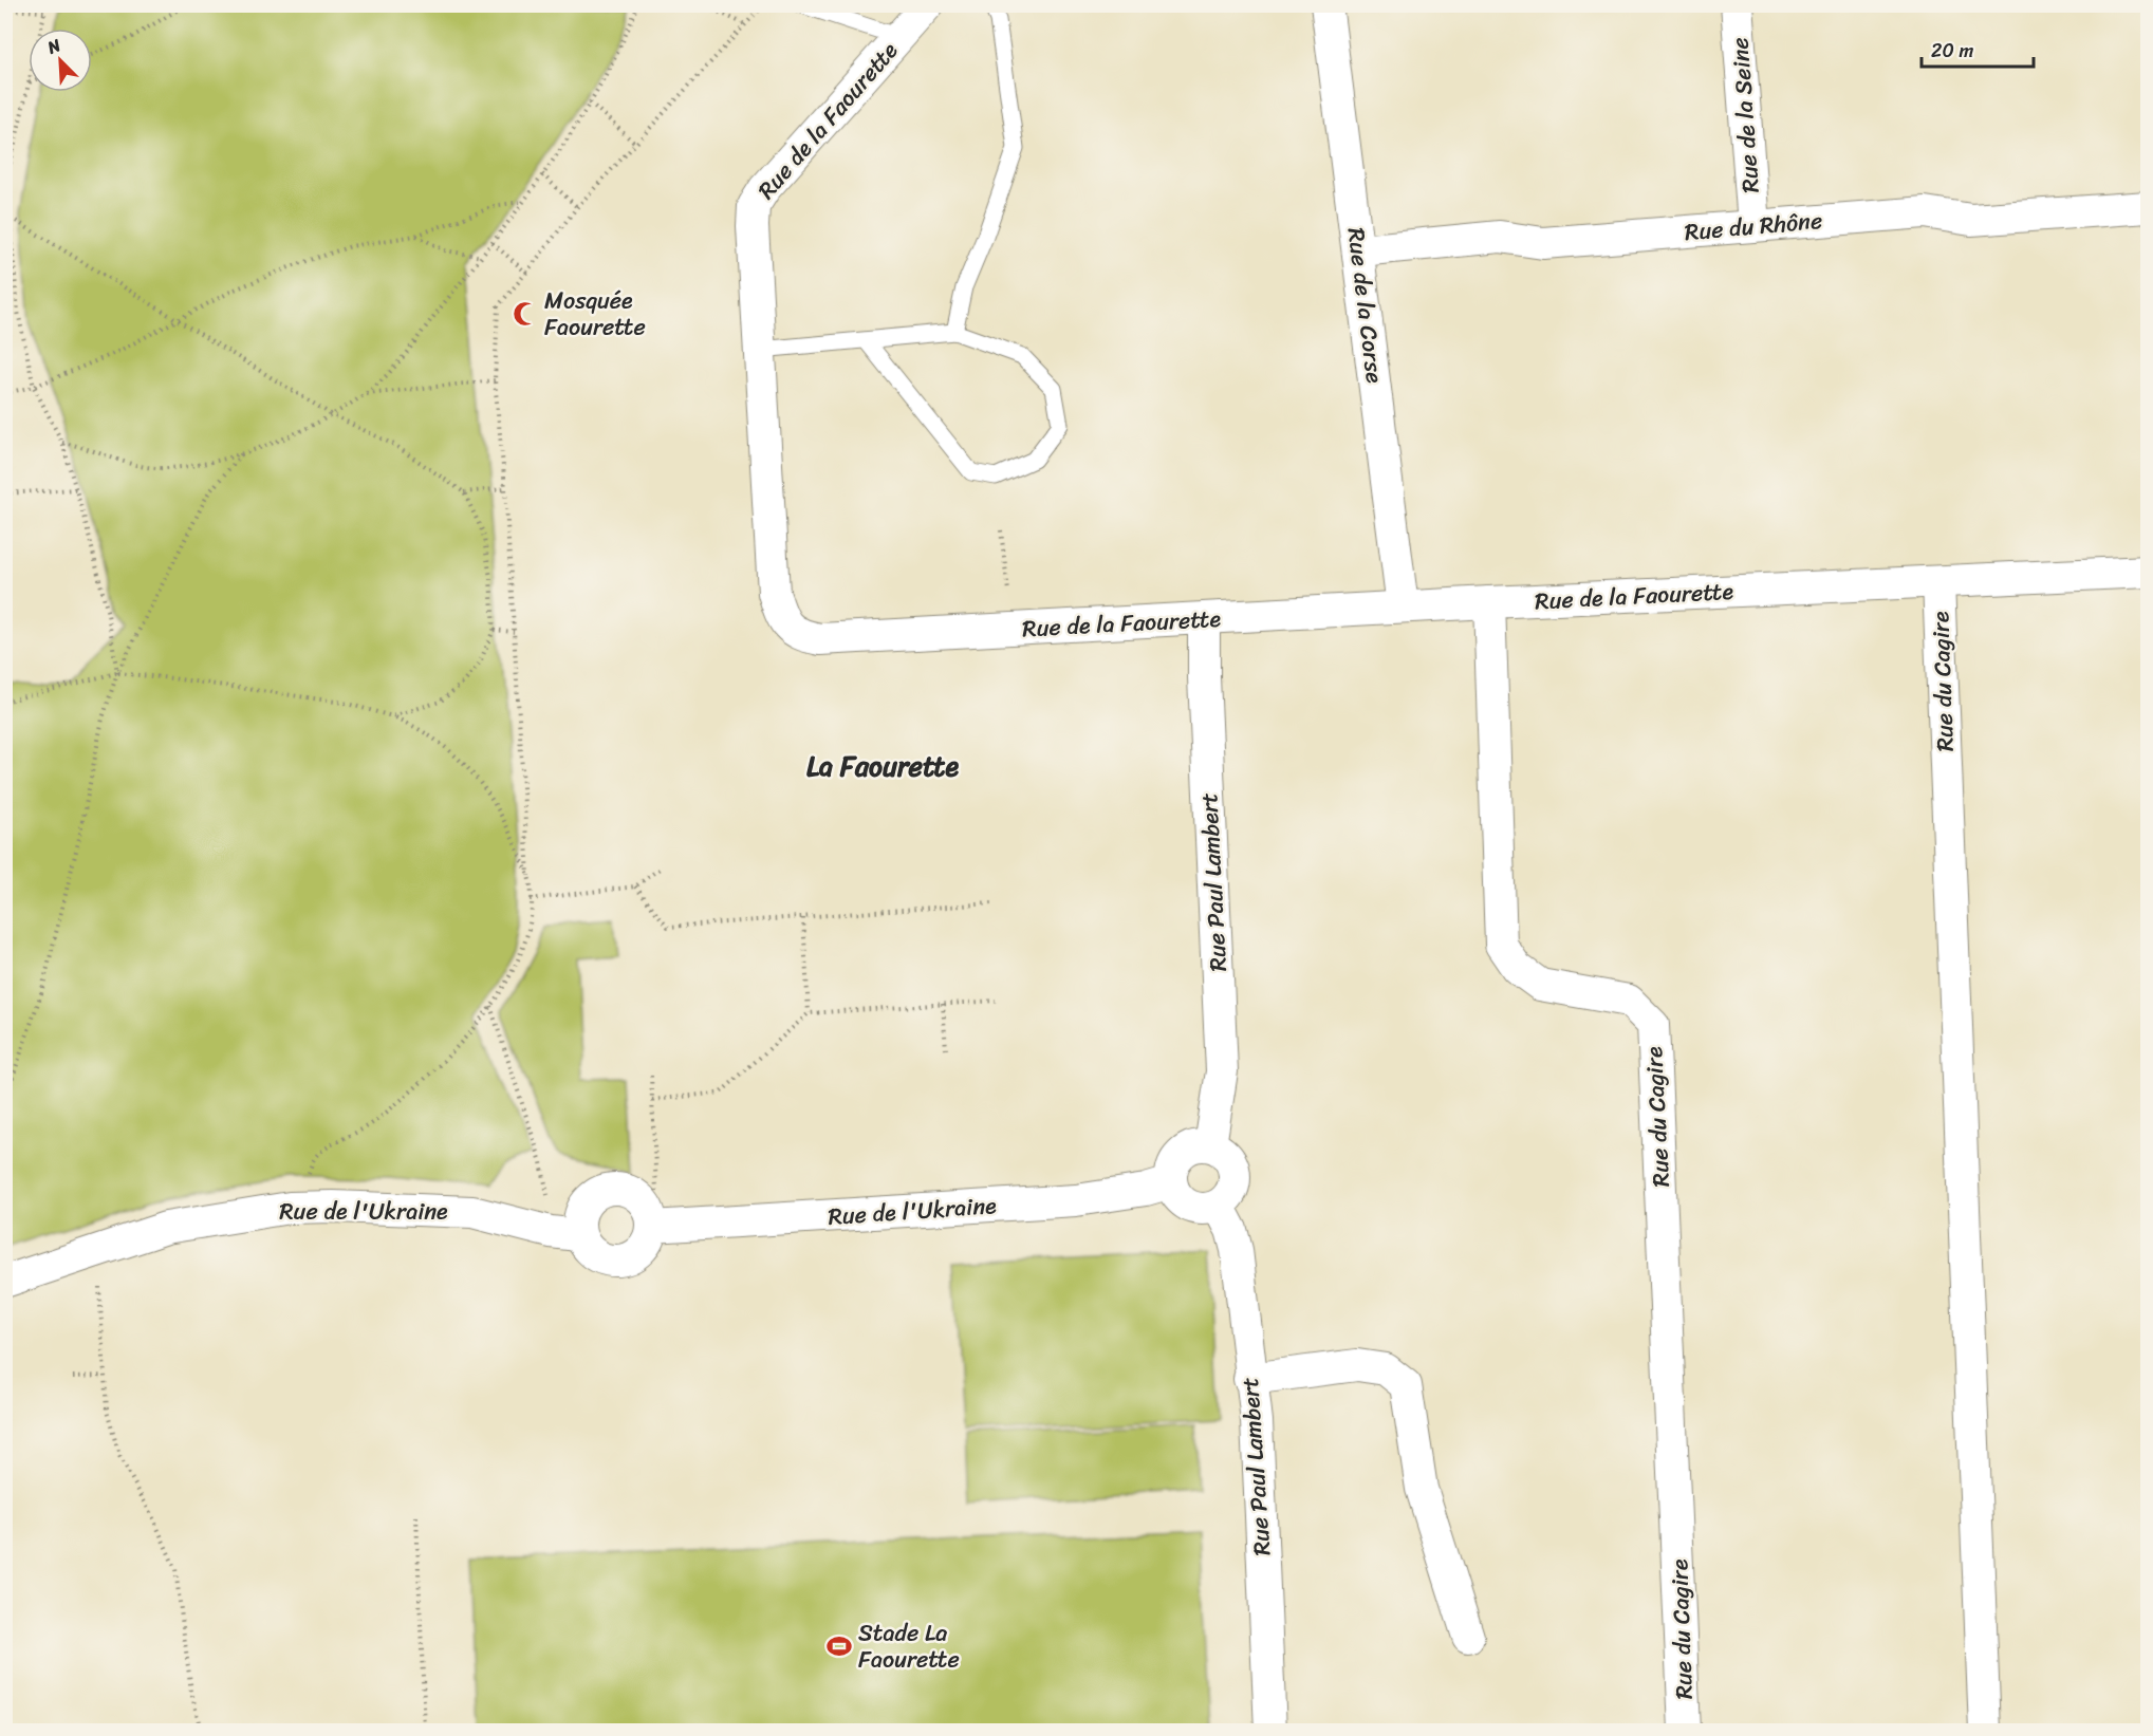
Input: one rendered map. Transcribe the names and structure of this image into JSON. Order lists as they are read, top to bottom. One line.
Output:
{"streets":{"street":["Rue de la Seine","Rue de la Faourette","Rue du Rhône","Rue de la Corse","Rue du Cagire","Rue Paul Lambert","Rue de l'Ukraine"]},"crossings":[["Rue de la Seine","Rue du Rhône"],["Rue de la Faourette","Rue de la Corse"],["Rue de la Faourette","Rue du Cagire"],["Rue de la Faourette","Rue Paul Lambert"],["Rue du Rhône","Rue de la Corse"],["Rue Paul Lambert","Rue de l'Ukraine"]],"districts":["La Faourette"],"places":{"mosque":["Mosquée Faourette"],"sports":["Stade La Faourette"]},"scale_bar":"20 m","north":"top left"}
